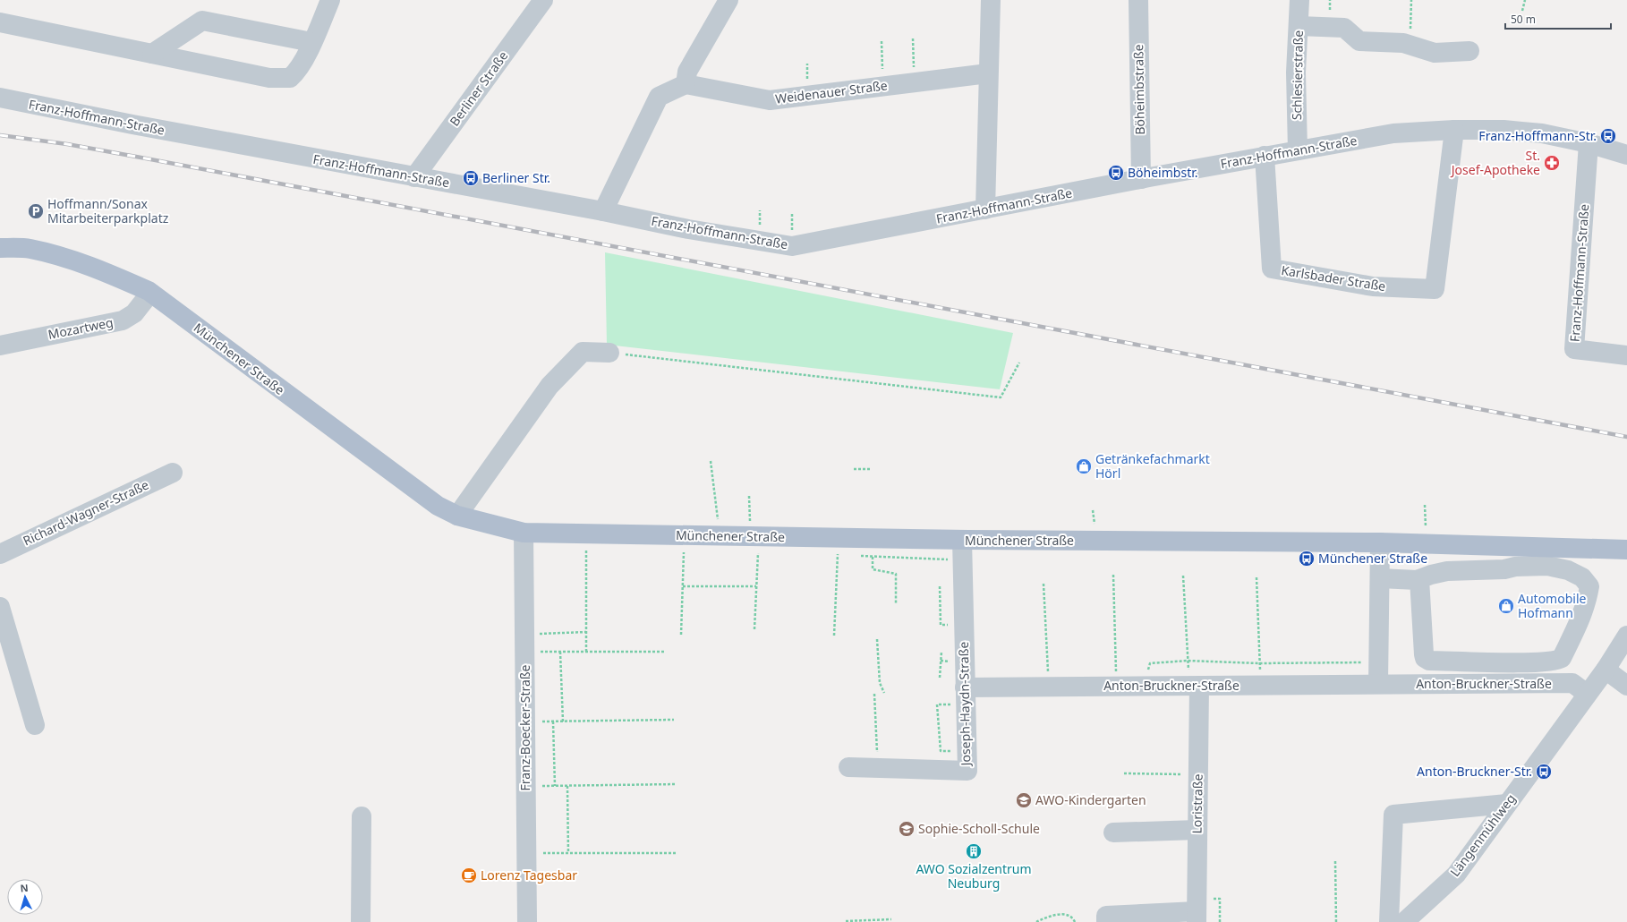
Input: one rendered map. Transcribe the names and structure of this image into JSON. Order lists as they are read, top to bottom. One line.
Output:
{"streets":{"main road":["Münchener Straße"],"street":["Schlesierstraße","Berliner Straße","Böheimbstraße","Weidenauer Straße","Franz-Hoffmann-Straße","Karlsbader Straße","Mozartweg","Richard-Wagner-Straße","Anton-Bruckner-Straße","Joseph-Haydn-Straße","Franz-Boecker-Straße","Loristraße","Längenmühlweg"]},"crossings":[["Schlesierstraße","Franz-Hoffmann-Straße"],["Berliner Straße","Franz-Hoffmann-Straße"],["Böheimbstraße","Franz-Hoffmann-Straße"],["Franz-Hoffmann-Straße","Karlsbader Straße"],["Mozartweg","Münchener Straße"],["Münchener Straße","Joseph-Haydn-Straße"],["Münchener Straße","Franz-Boecker-Straße"],["Anton-Bruckner-Straße","Joseph-Haydn-Straße"],["Anton-Bruckner-Straße","Loristraße"],["Anton-Bruckner-Straße","Längenmühlweg"]],"places":{"bus stop":["Franz-Hoffmann-Str.","Böheimbstr.","Berliner Str.","Münchener Straße","Anton-Bruckner-Str."],"pharmacy":["St. Josef-Apotheke"],"parking":["Hoffmann/Sonax Mitarbeiterparkplatz"],"shop":["Getränkefachmarkt Hörl","Automobile Hofmann"],"school or university":["AWO-Kindergarten","Sophie-Scholl-Schule"],"building":["AWO Sozialzentrum Neuburg"],"cafe":["Lorenz Tagesbar"]},"scale_bar":"50 m","north":"top"}
